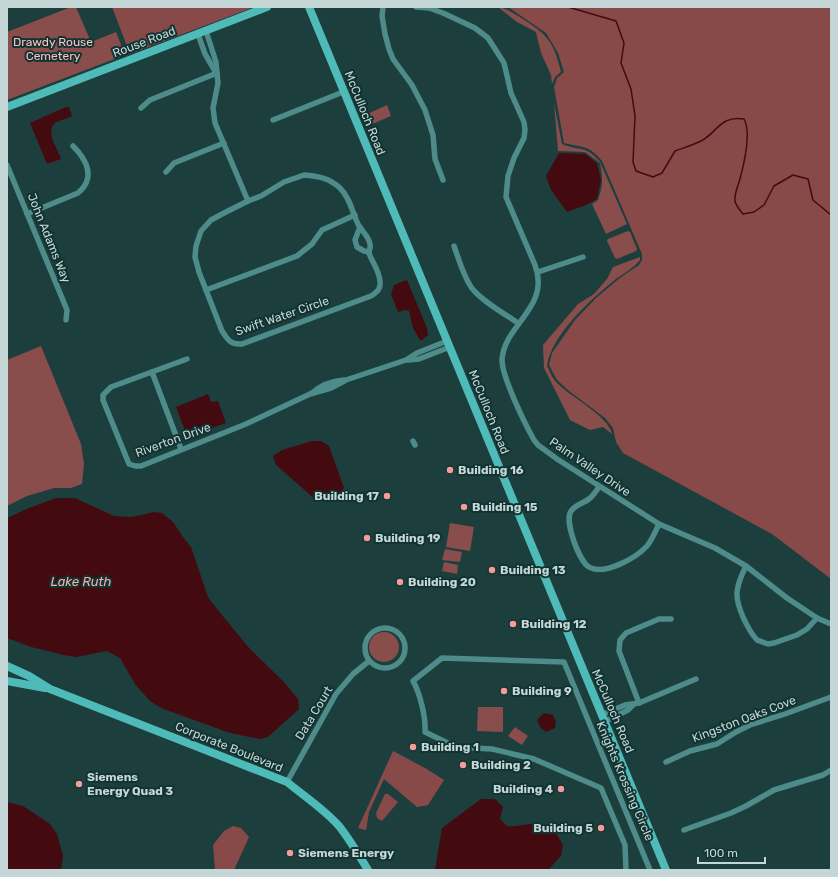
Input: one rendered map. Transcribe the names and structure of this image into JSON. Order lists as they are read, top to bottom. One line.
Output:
{"streets":{"street":["Rouse Road","McCulloch Road","John Adams Way","Swift Water Circle","Riverton Drive","Palm Valley Drive","Data Court","Kingston Oaks Cove","Corporate Boulevard","Knights Krossing Circle"]},"crossings":[["McCulloch Road","Riverton Drive"],["Data Court","Corporate Boulevard"]],"water":["Lake Ruth"],"parks":["Drawdy Rouse Cemetery"],"places":["Building 16","Building 17","Building 15","Building 19","Building 13","Building 20","Building 12","Building 9","Building 1","Building 2","Siemens Energy Quad 3","Building 4","Building 5","Siemens Energy"],"scale_bar":"100 m"}
